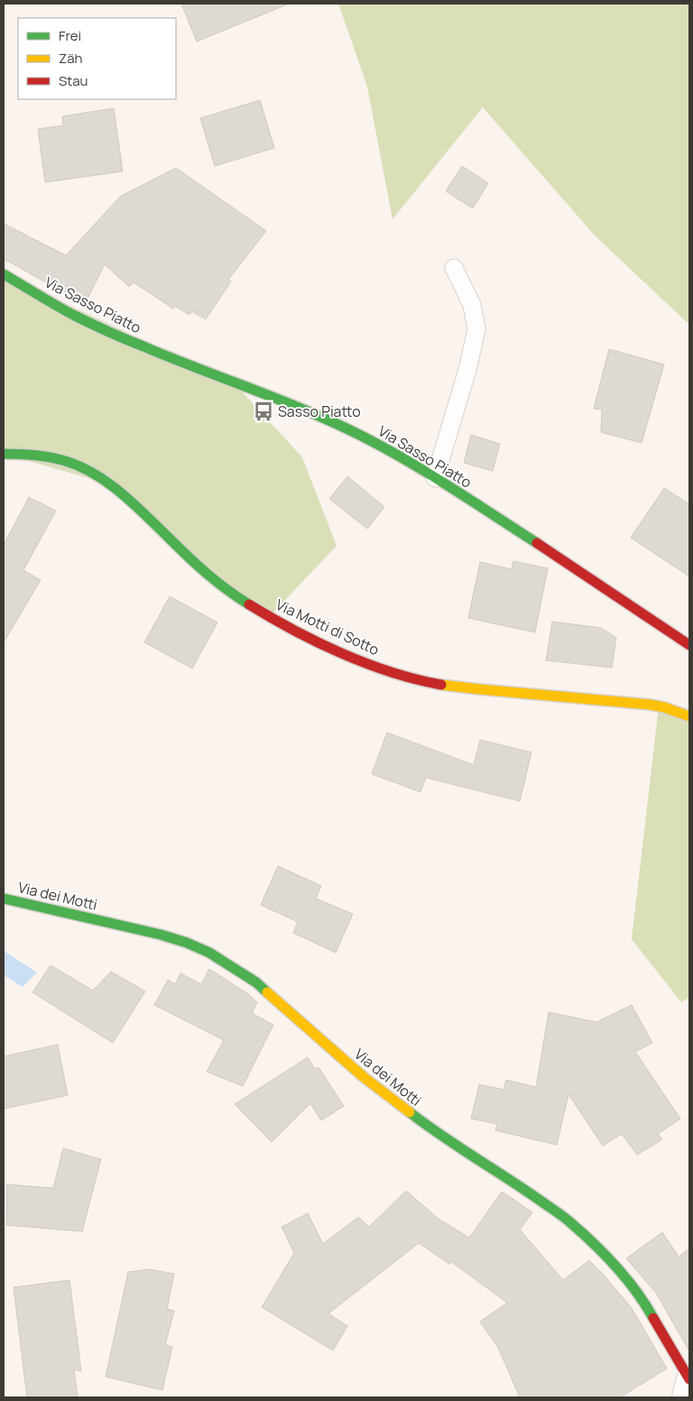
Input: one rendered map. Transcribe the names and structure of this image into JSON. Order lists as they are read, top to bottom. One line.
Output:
{"streets":{"street":["Via Sasso Piatto","Via Motti di Sotto","Via dei Motti"]},"places":{"bus stop":["Sasso Piatto"]},"legend":["Frei","Zäh","Stau"]}
